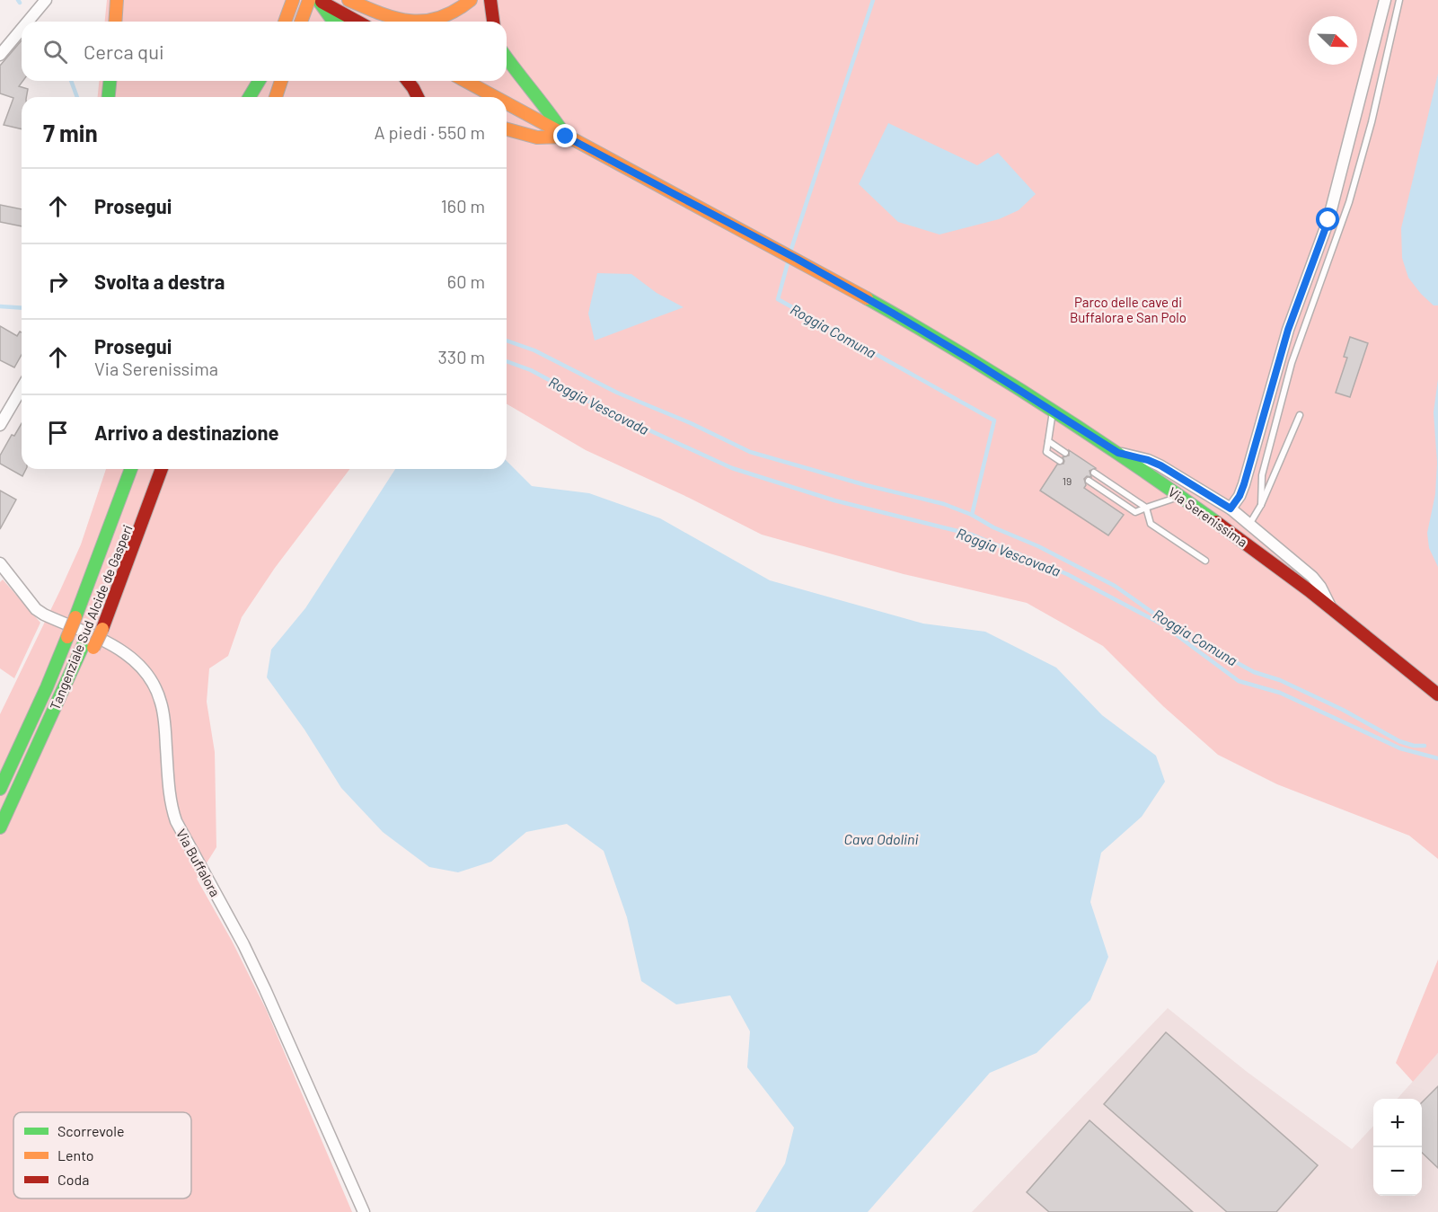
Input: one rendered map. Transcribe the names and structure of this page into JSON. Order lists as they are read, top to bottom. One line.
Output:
{"streets":{"main road":["Via Serenissima","Tangenziale Sud Alcide de Gasperi"],"street":["Via Buffalora"]},"water":["Roggia Comuna","Roggia Vescovada","Cava Odolini"],"parks":["Parco delle cave di Buffalora e San Polo"],"house_numbers":["19"],"legend":["Scorrevole","Lento","Coda"],"north":"bottom right","page":{"search":"Cerca qui","heading":["7 min","A piedi · 550 m"],"list":[["Prosegui","160 m"],["Svolta a destra","60 m"],["Prosegui","Via Serenissima","330 m"],"Arrivo a destinazione"],"map_buttons":["+","−"]}}
